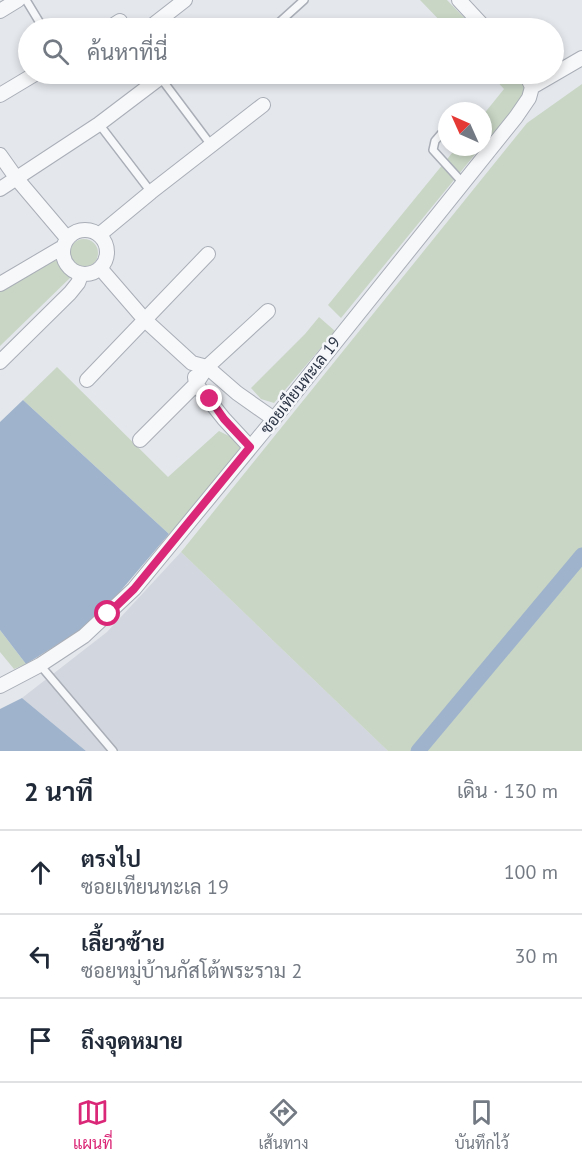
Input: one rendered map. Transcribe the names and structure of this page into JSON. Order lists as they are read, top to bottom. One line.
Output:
{"streets":{"street":["ซอยเทียนทะเล 19"]},"north":"top left","page":{"search":"ค้นหาที่นี่","heading":["2 นาที","เดิน · 130 m"],"list":[["ตรงไป","ซอยเทียนทะเล 19","100 m"],["เลี้ยวซ้าย","ซอยหมู่บ้านกัสโต้พระราม 2","30 m"],"ถึงจุดหมาย"],"nav":["แผนที่","เส้นทาง","บันทึกไว้"]}}
